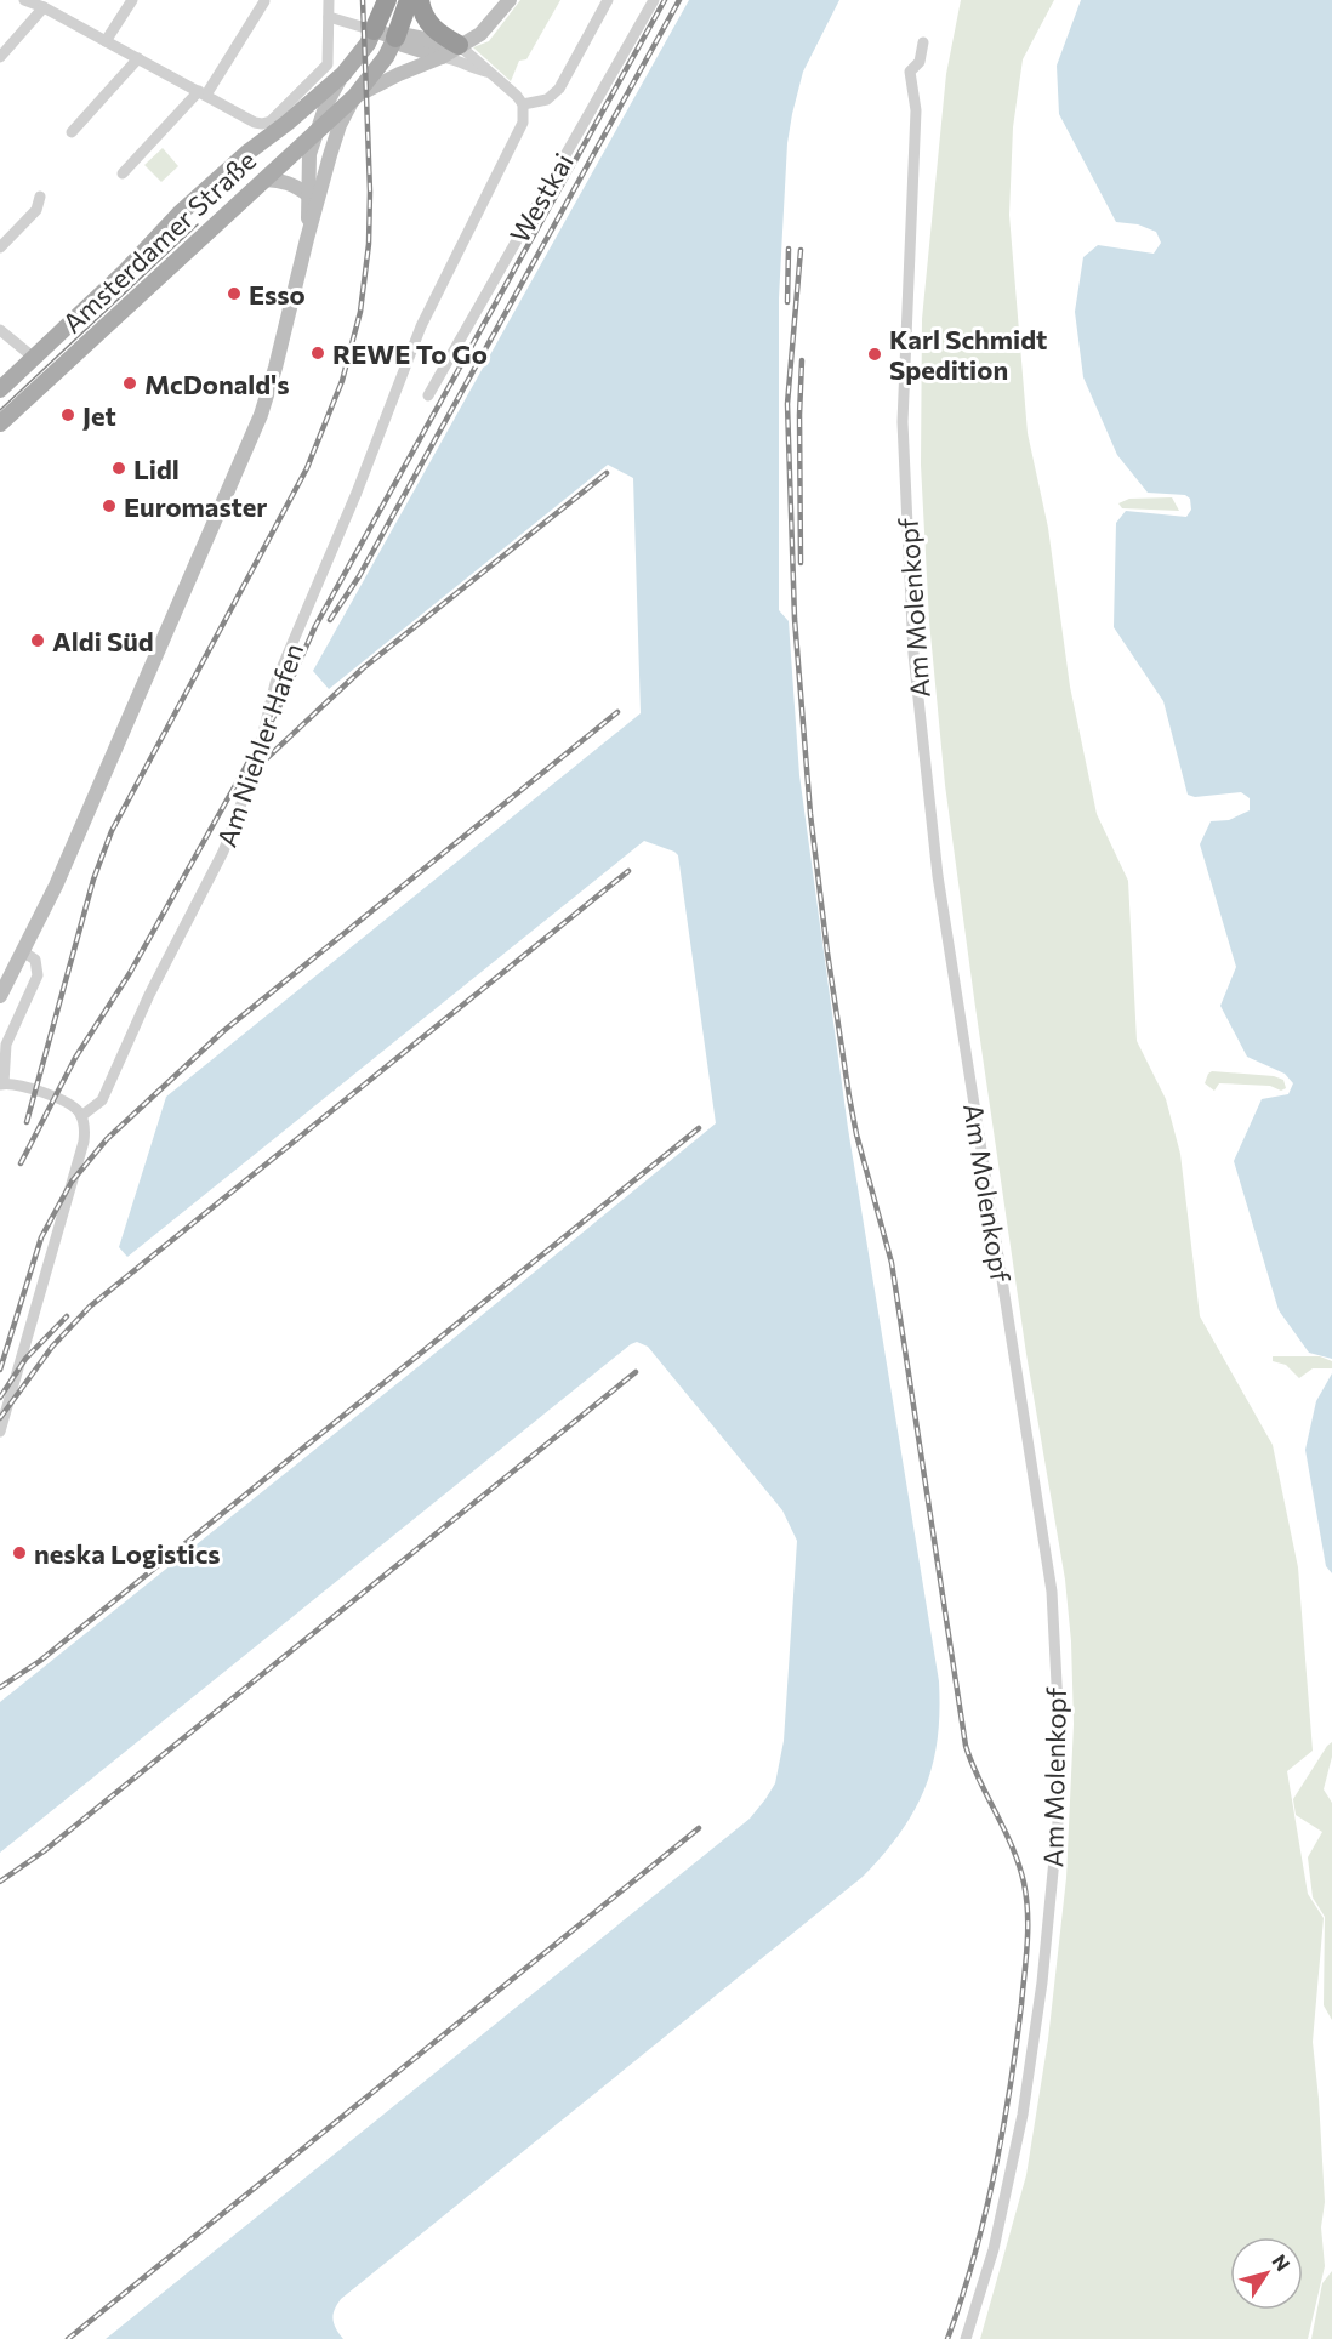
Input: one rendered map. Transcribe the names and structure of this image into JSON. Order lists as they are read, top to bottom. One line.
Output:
{"streets":{"main road":["Amsterdamer Straße"],"street":["Westkai","Am Molenkopf","Am Niehler Hafen"]},"places":["Esso","REWE To Go","Karl Schmidt Spedition","McDonald's","Jet","Lidl","Euromaster","Aldi Süd","neska Logistics"],"north":"top right"}
